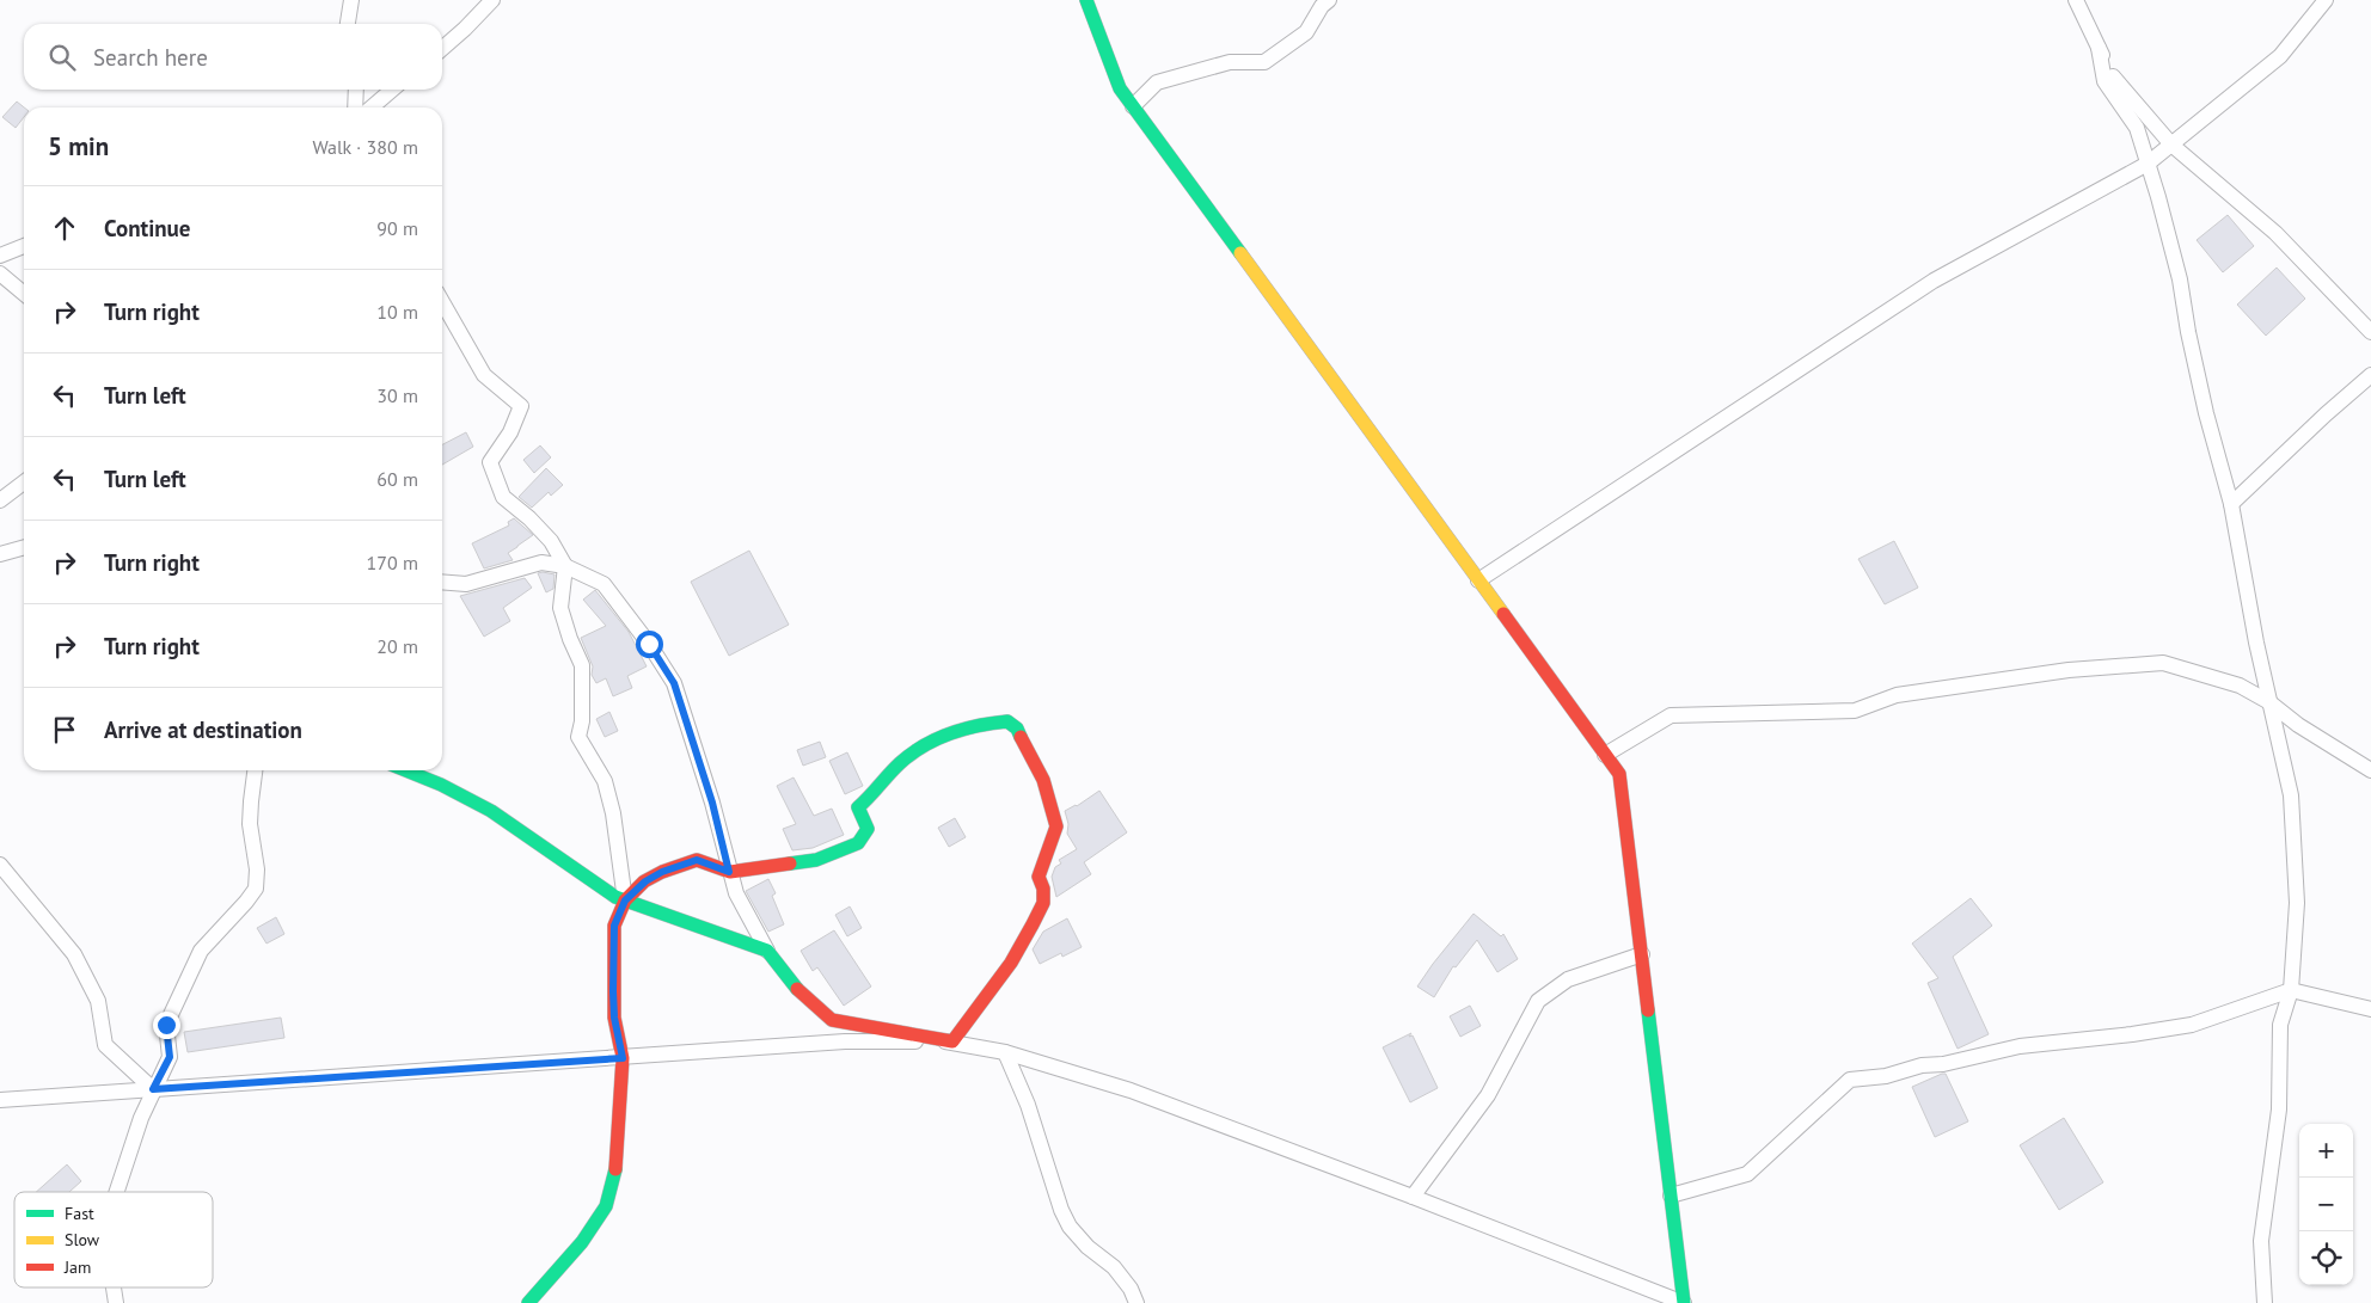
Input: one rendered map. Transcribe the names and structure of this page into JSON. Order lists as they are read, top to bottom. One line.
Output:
{"legend":["Fast","Slow","Jam"],"page":{"search":"Search here","heading":["5 min","Walk · 380 m"],"list":[["Continue","90 m"],["Turn right","10 m"],["Turn left","30 m"],["Turn left","60 m"],["Turn right","170 m"],["Turn right","20 m"],"Arrive at destination"],"map_buttons":["+","−"]}}
